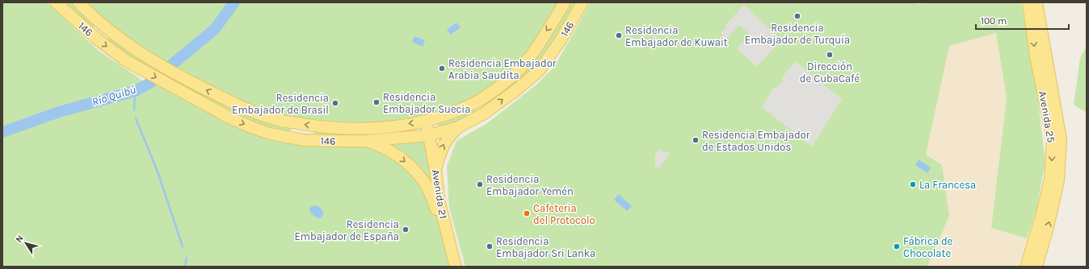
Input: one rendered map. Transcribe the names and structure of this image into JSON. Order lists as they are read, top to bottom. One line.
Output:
{"streets":{"main road":["146","Avenida 25","Avenida 21"]},"crossings":[["146","Avenida 21"]],"water":["Río Quibú"],"places":["Residencia Embajador de Turquía","Residencia Embajador de Kuwait","Dirección de CubaCafé","Residencia Embajador Arabia Saudita","Residencia Embajador Suecia","Residencia Embajador de Brasil","Residencia Embajador de Estados Unidos","Residencia Embajador Yemén","La Francesa","Cafeteria del Protocolo","Residencia Embajador de España","Residencia Embajador Sri Lanka","Fábrica de Chocolate"],"scale_bar":"100 m","north":"top left"}
